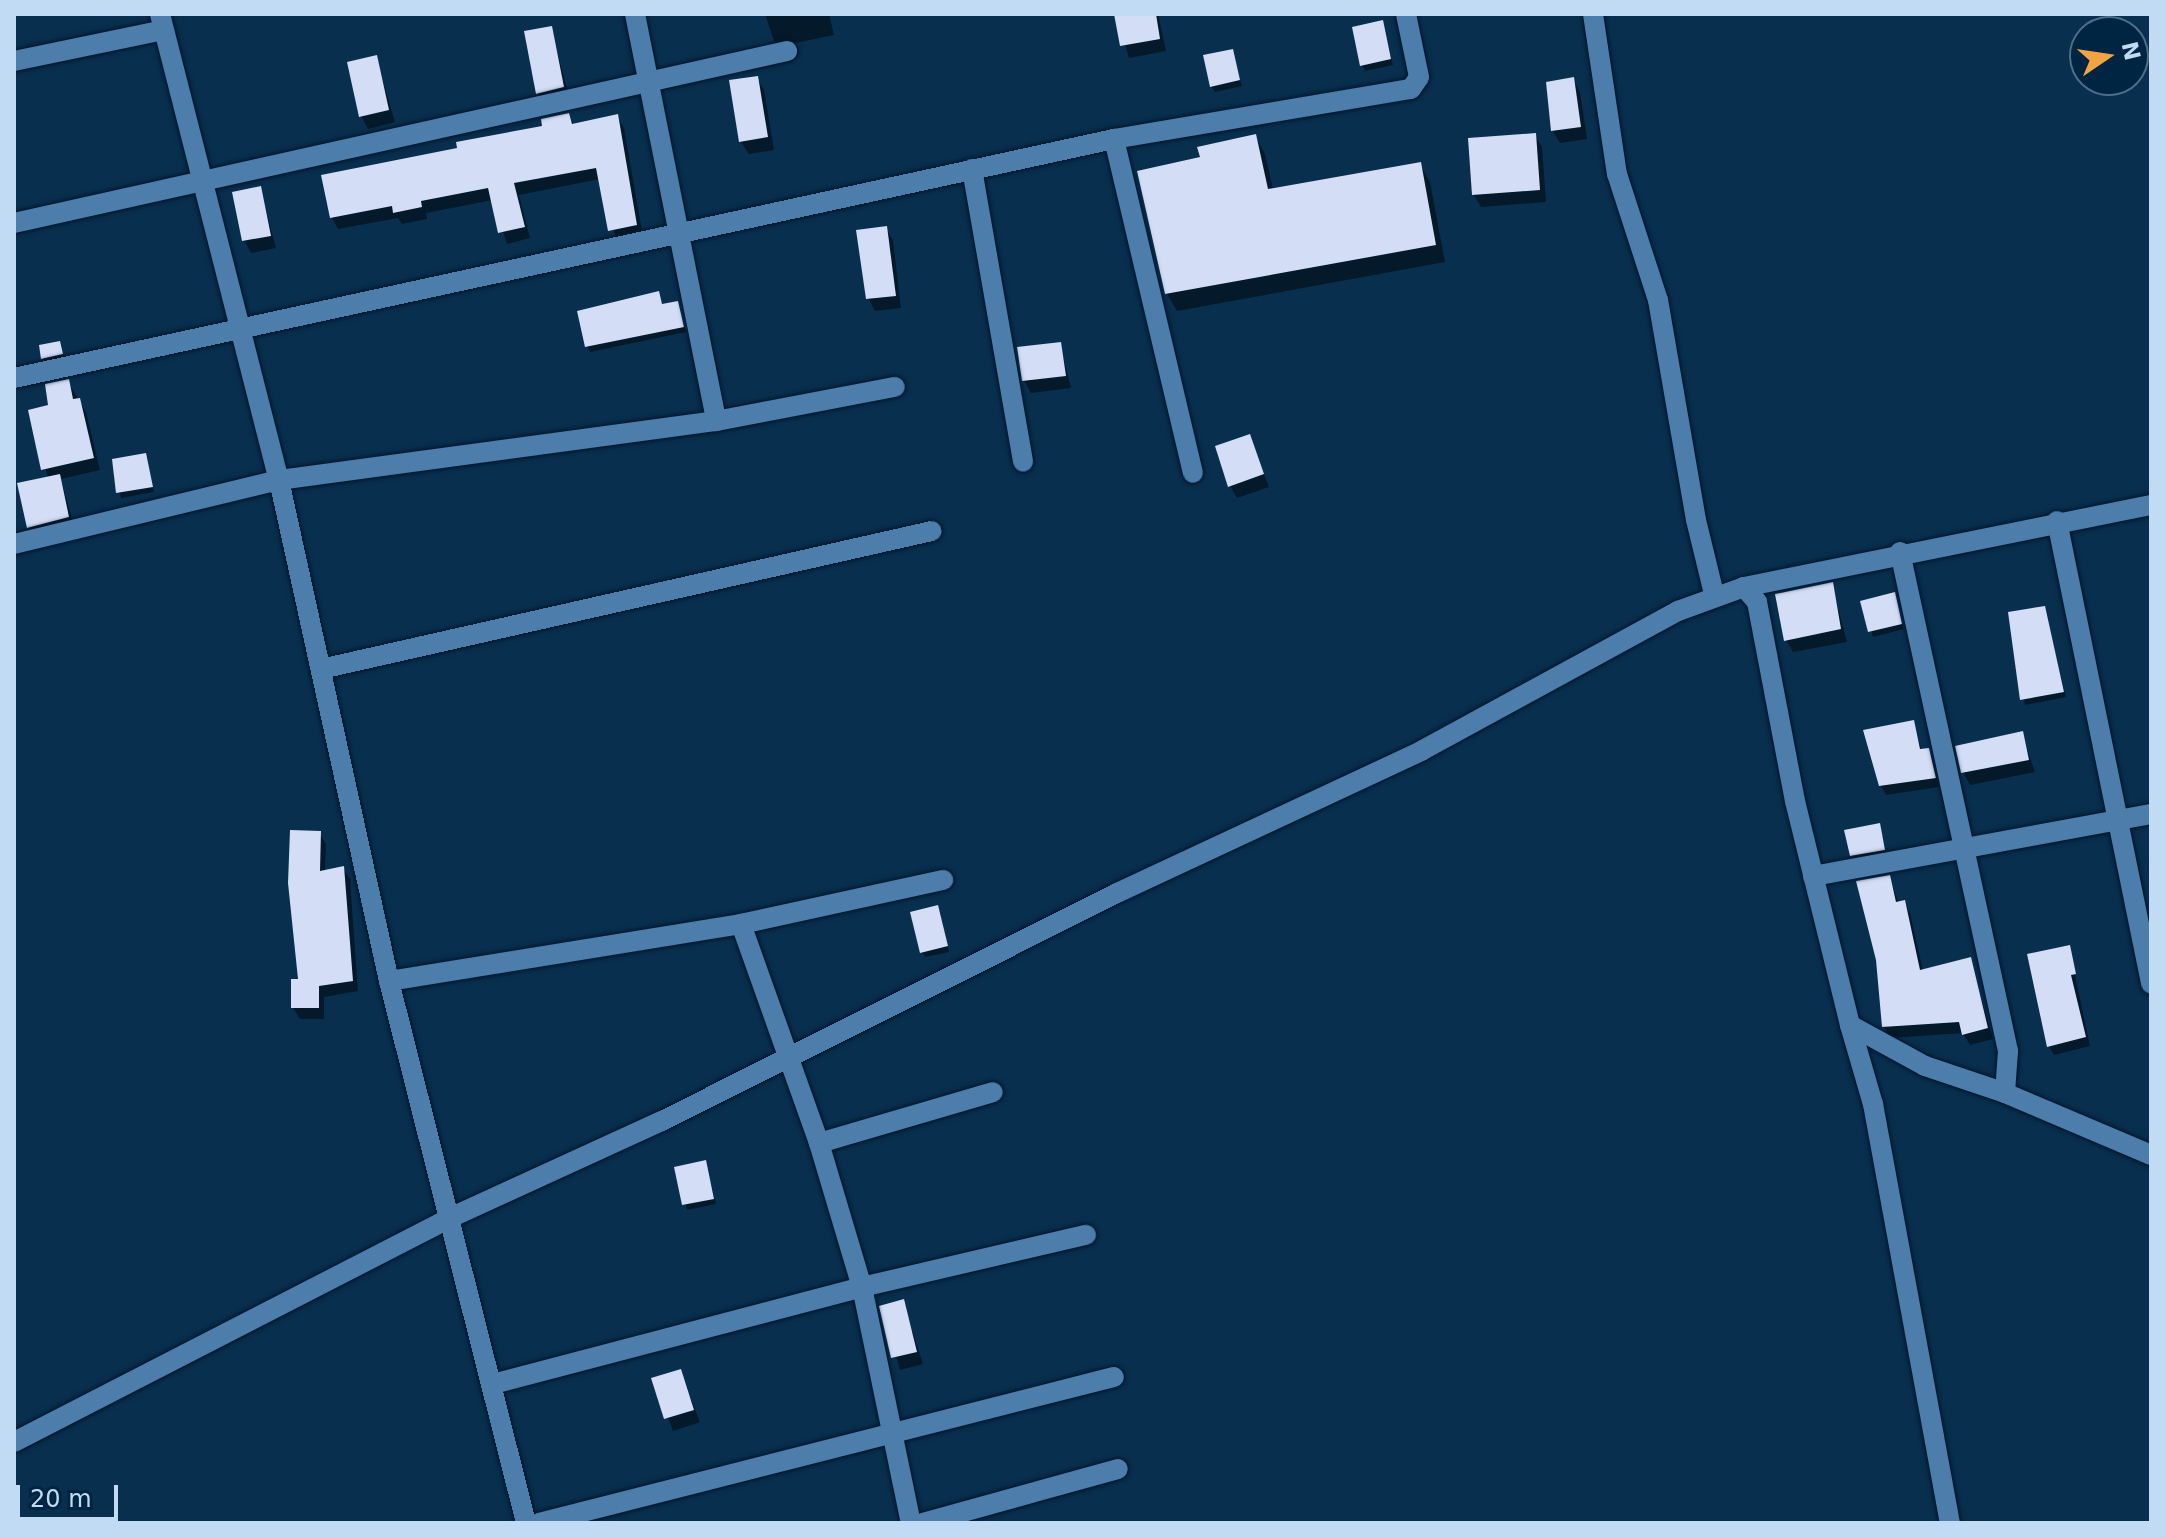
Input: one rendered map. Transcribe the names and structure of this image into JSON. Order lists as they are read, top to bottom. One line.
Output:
{"scale_bar":"20 m","north":"right"}
